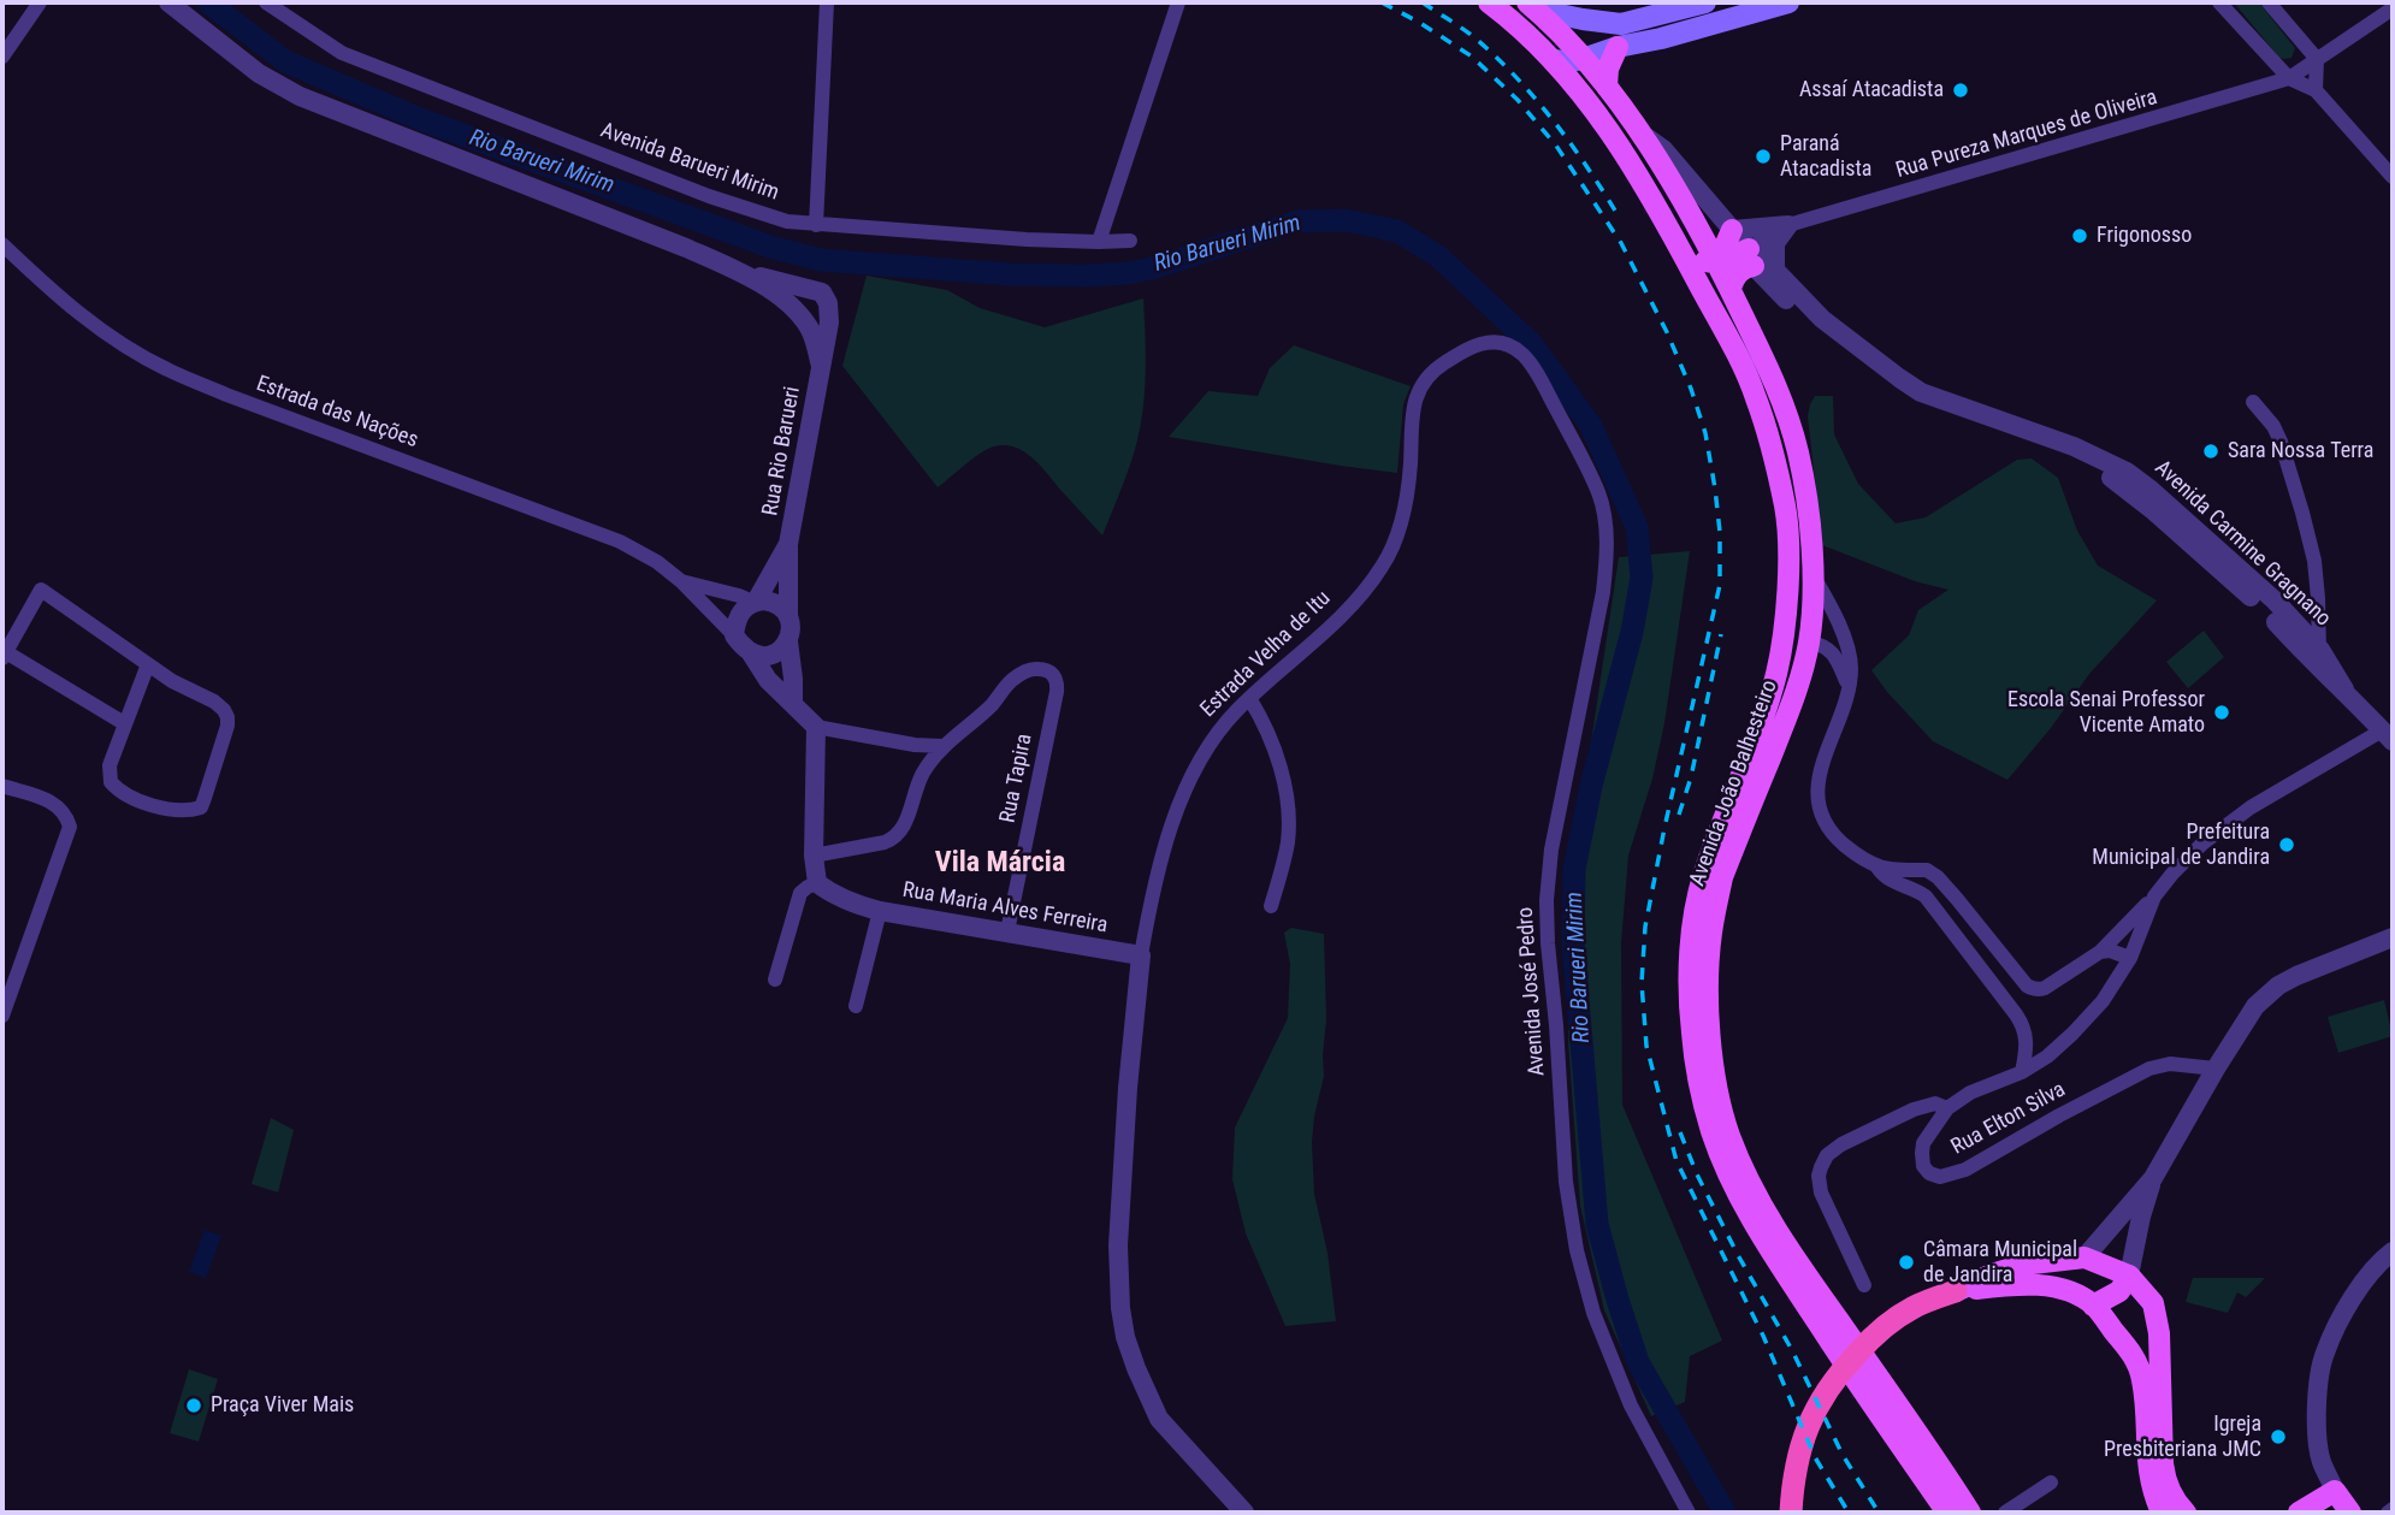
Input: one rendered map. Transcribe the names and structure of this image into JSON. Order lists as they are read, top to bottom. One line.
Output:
{"streets":{"main road":["Avenida João Balhesteiro"],"street":["Rua Pureza Marques de Oliveira","Avenida Barueri Mirim","Estrada das Nações","Rua Rio Barueri","Avenida Carmine Gragnano","Estrada Velha de Itu","Rua Tapira","Rua Maria Alves Ferreira","Avenida José Pedro","Rua Elton Silva"]},"crossings":[["Rua Pureza Marques de Oliveira","Avenida Carmine Gragnano"],["Estrada das Nações","Rua Rio Barueri"],["Avenida Carmine Gragnano","Avenida João Balhesteiro"],["Avenida Carmine Gragnano","Rua Elton Silva"],["Estrada Velha de Itu","Rua Maria Alves Ferreira"],["Estrada Velha de Itu","Avenida José Pedro"],["Rua Tapira","Rua Maria Alves Ferreira"]],"districts":["Vila Márcia"],"water":["Rio Barueri Mirim"],"places":["Assaí Atacadista","Paraná Atacadista","Frigonosso","Sara Nossa Terra","Escola Senai Professor Vicente Amato","Prefeitura Municipal de Jandira","Câmara Municipal de Jandira","Praça Viver Mais","Igreja Presbiteriana JMC"]}
